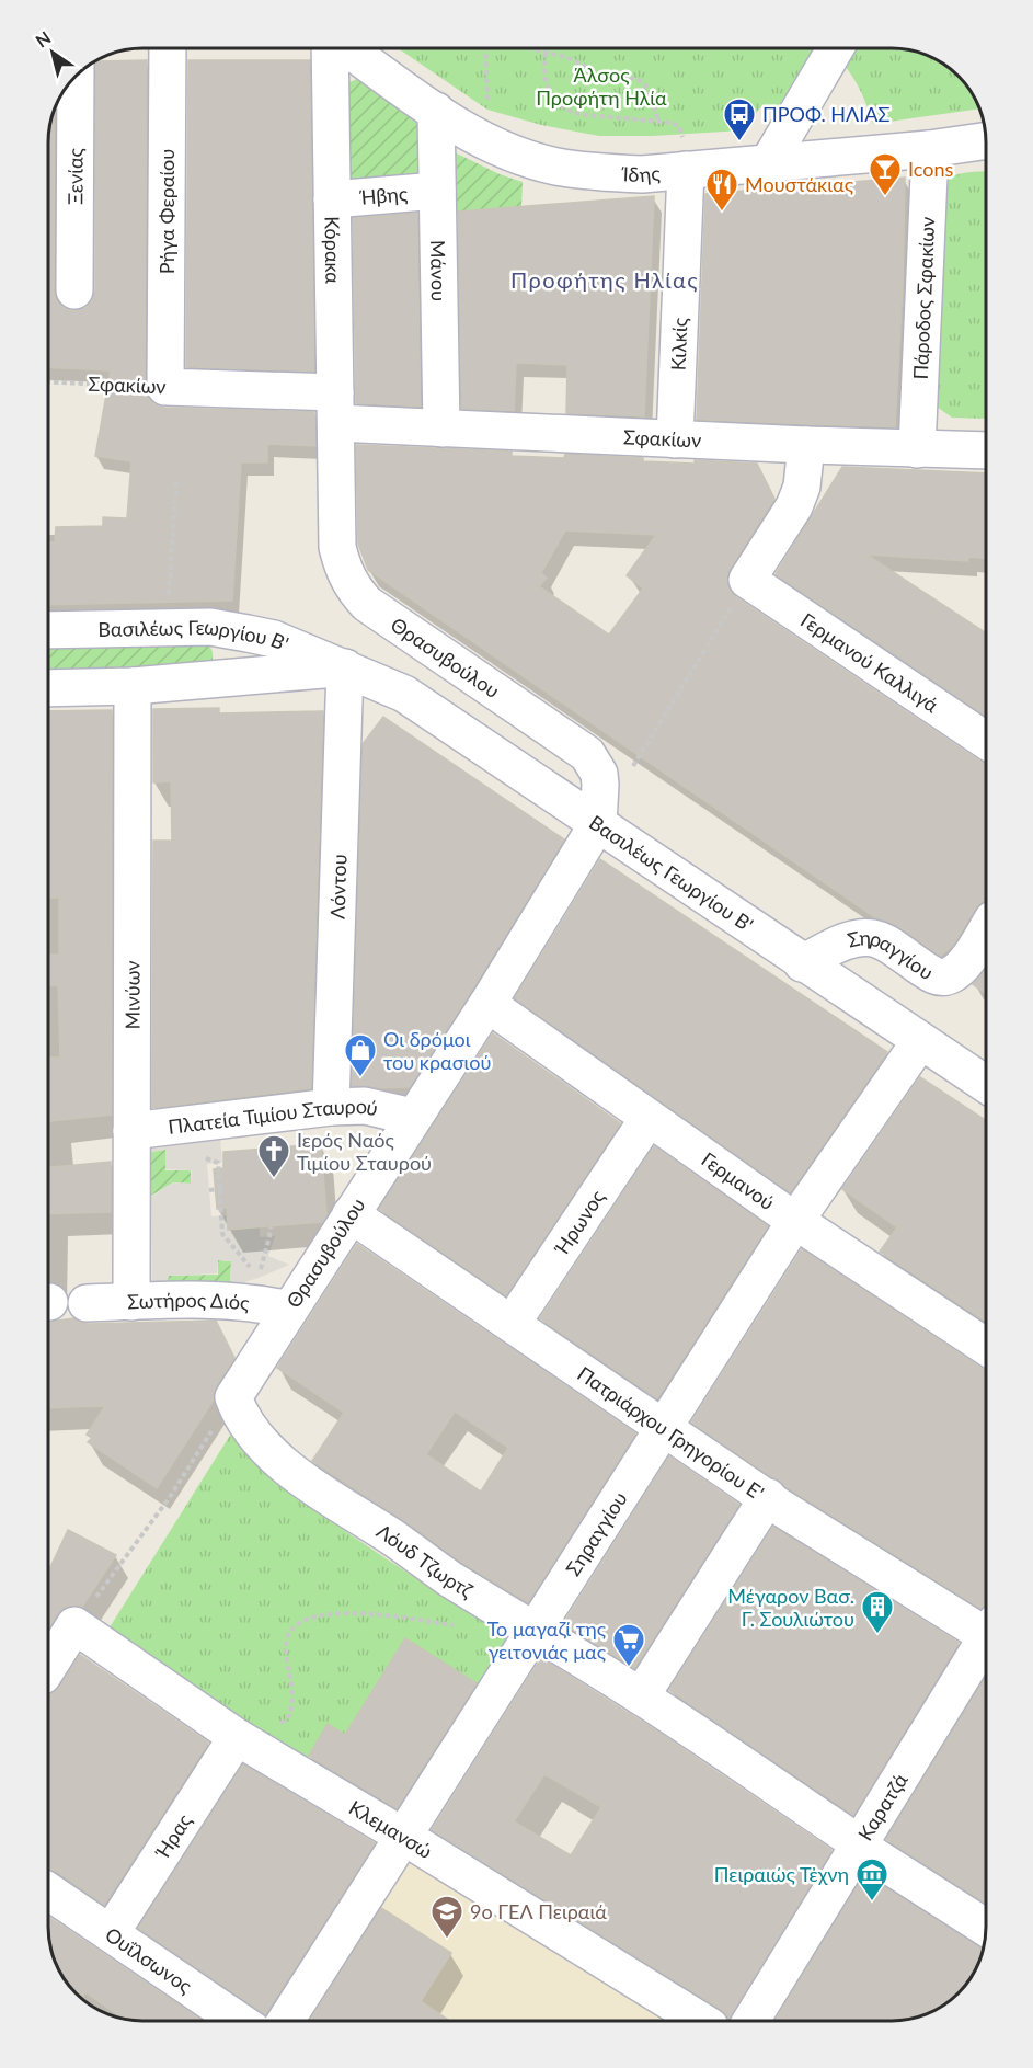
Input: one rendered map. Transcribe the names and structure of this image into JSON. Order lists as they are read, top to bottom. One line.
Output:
{"streets":{"street":["Ίδης","Ξενίας","Ήβης","Ρήγα Φεραίου","Κόρακα","Μάνου","Πάροδος Σφακίων","Κιλκίς","Σφακίων","Βασιλέως Γεωργίου Β'","Θρασυβούλου","Γερμανού Καλλιγά","Λόντου","Σηραγγίου","Μινύων","Πλατεία Τιμίου Σταυρού","Γερμανού","Ήρωνος","Σωτήρος Διός","Πατριάρχου Γρηγορίου Ε'","Λόυδ Τζωρτζ","Καρατζά","Κλεμανσώ","Ήρας","Ουΐλσωνος"]},"crossings":[["Ίδης","Μάνου"],["Ίδης","Πάροδος Σφακίων"],["Ίδης","Κιλκίς"],["Ήβης","Κόρακα"],["Ήβης","Μάνου"],["Ρήγα Φεραίου","Σφακίων"],["Κόρακα","Σφακίων"],["Κόρακα","Θρασυβούλου"],["Μάνου","Σφακίων"],["Πάροδος Σφακίων","Σφακίων"],["Κιλκίς","Σφακίων"],["Βασιλέως Γεωργίου Β'","Θρασυβούλου"],["Βασιλέως Γεωργίου Β'","Λόντου"],["Βασιλέως Γεωργίου Β'","Σηραγγίου"],["Βασιλέως Γεωργίου Β'","Μινύων"],["Θρασυβούλου","Πλατεία Τιμίου Σταυρού"],["Θρασυβούλου","Γερμανού"],["Θρασυβούλου","Σωτήρος Διός"],["Θρασυβούλου","Πατριάρχου Γρηγορίου Ε'"],["Θρασυβούλου","Λόυδ Τζωρτζ"],["Λόντου","Πλατεία Τιμίου Σταυρού"],["Σηραγγίου","Γερμανού"],["Σηραγγίου","Πατριάρχου Γρηγορίου Ε'"],["Σηραγγίου","Λόυδ Τζωρτζ"],["Σηραγγίου","Κλεμανσώ"],["Μινύων","Πλατεία Τιμίου Σταυρού"],["Μινύων","Σωτήρος Διός"],["Γερμανού","Ήρωνος"],["Ήρωνος","Πατριάρχου Γρηγορίου Ε'"],["Λόυδ Τζωρτζ","Καρατζά"],["Κλεμανσώ","Ήρας"],["Ήρας","Ουΐλσωνος"]],"districts":["Προφήτης Ηλίας"],"parks":["Άλσος Προφήτη Ηλία"],"places":{"bus stop":["ΠΡΟΦ. ΗΛΙΑΣ"],"bar":["Icons"],"restaurant":["Μουστάκιας"],"shop":["Οι δρόμοι του κρασιού"],"church":["Ιερός Ναός Τιμίου Σταυρού"],"building":["Μέγαρον Βασ. Γ. Σουλιώτου"],"supermarket":["Το μαγαζί της γειτονιάς μας"],"museum":["Πειραιώς Τἐχνη"],"school or university":["9ο ΓΕΛ Πειραιά"]},"north":"top left"}
